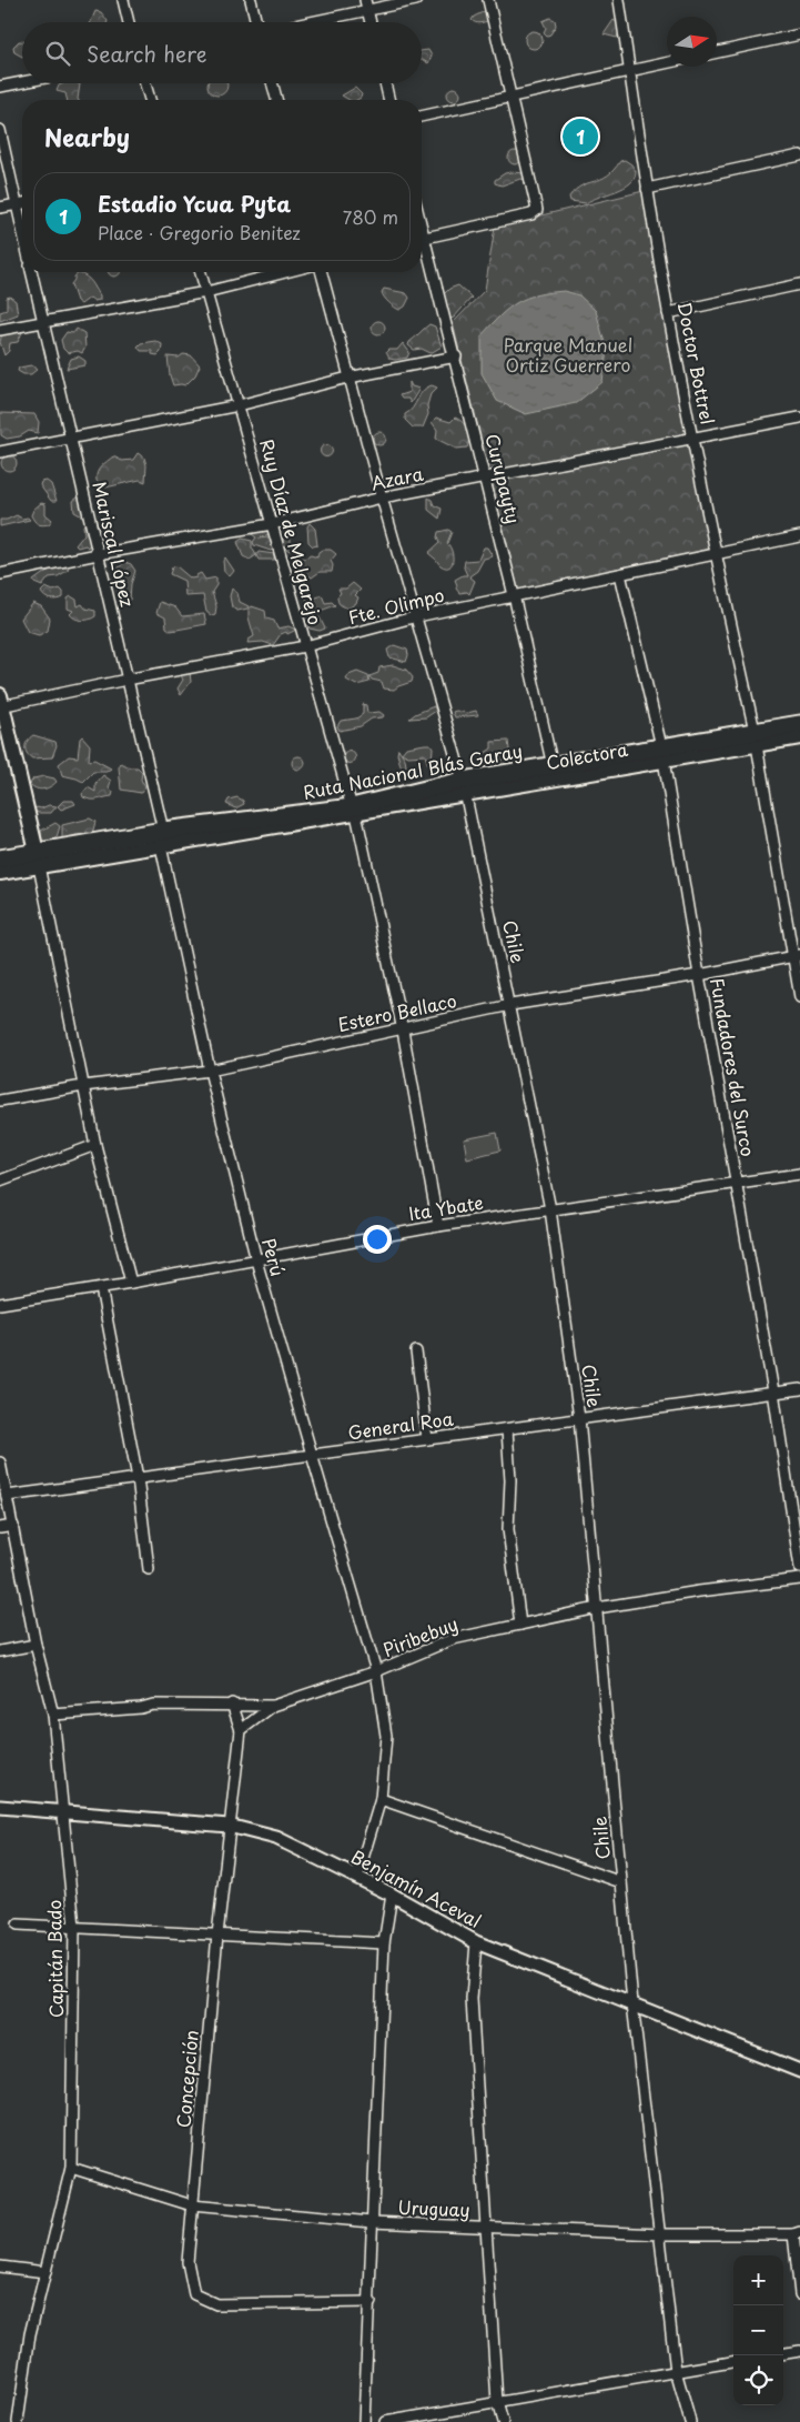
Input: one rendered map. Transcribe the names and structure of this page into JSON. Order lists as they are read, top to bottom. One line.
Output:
{"streets":{"highway":["Ruta Nacional Blás Garay"],"main road":["Colectora"],"street":["Doctor Bottrel","Azara","Curupayty","Ruy Díaz de Melgarejo","Mariscal López","Fte. Olimpo","Chile","Estero Bellaco","Fundadores del Surco","Ita Ybate","Perú","General Roa","Piribebuy","Benjamín Aceval","Capitán Bado","Concepción","Uruguay"]},"crossings":[["Doctor Bottrel","Azara"],["Doctor Bottrel","Fte. Olimpo"],["Doctor Bottrel","Ruta Nacional Blás Garay"],["Doctor Bottrel","Estero Bellaco"],["Azara","Curupayty"],["Azara","Ruy Díaz de Melgarejo"],["Azara","Mariscal López"],["Azara","Chile"],["Curupayty","Fte. Olimpo"],["Curupayty","Ruta Nacional Blás Garay"],["Ruy Díaz de Melgarejo","Fte. Olimpo"],["Ruy Díaz de Melgarejo","Ruta Nacional Blás Garay"],["Ruy Díaz de Melgarejo","Estero Bellaco"],["Ruy Díaz de Melgarejo","Ita Ybate"],["Mariscal López","Fte. Olimpo"],["Mariscal López","Ruta Nacional Blás Garay"],["Mariscal López","Perú"],["Fte. Olimpo","Chile"],["Fte. Olimpo","Fundadores del Surco"],["Colectora","Ruta Nacional Blás Garay"],["Colectora","Chile"],["Colectora","Fundadores del Surco"],["Ruta Nacional Blás Garay","Chile"],["Ruta Nacional Blás Garay","Fundadores del Surco"],["Ruta Nacional Blás Garay","Perú"],["Chile","Estero Bellaco"],["Chile","Ita Ybate"],["Chile","General Roa"],["Chile","Piribebuy"],["Chile","Benjamín Aceval"],["Chile","Uruguay"],["Estero Bellaco","Fundadores del Surco"],["Estero Bellaco","Perú"],["Fundadores del Surco","Ita Ybate"],["Fundadores del Surco","General Roa"],["Ita Ybate","Perú"],["Perú","General Roa"],["Perú","Piribebuy"],["Perú","Benjamín Aceval"],["General Roa","Capitán Bado"],["Piribebuy","Capitán Bado"],["Benjamín Aceval","Capitán Bado"],["Benjamín Aceval","Concepción"],["Capitán Bado","Uruguay"],["Concepción","Uruguay"]],"parks":["Parque Manuel Ortiz Guerrero"],"north":"right","page":{"search":"Search here","heading":"Nearby","pins":"1","list":[{"mark":"1","name":"Estadio Ycua Pyta","note":"Place · Gregorio Benitez","value":"780 m"}],"map_buttons":["+","−"]}}
